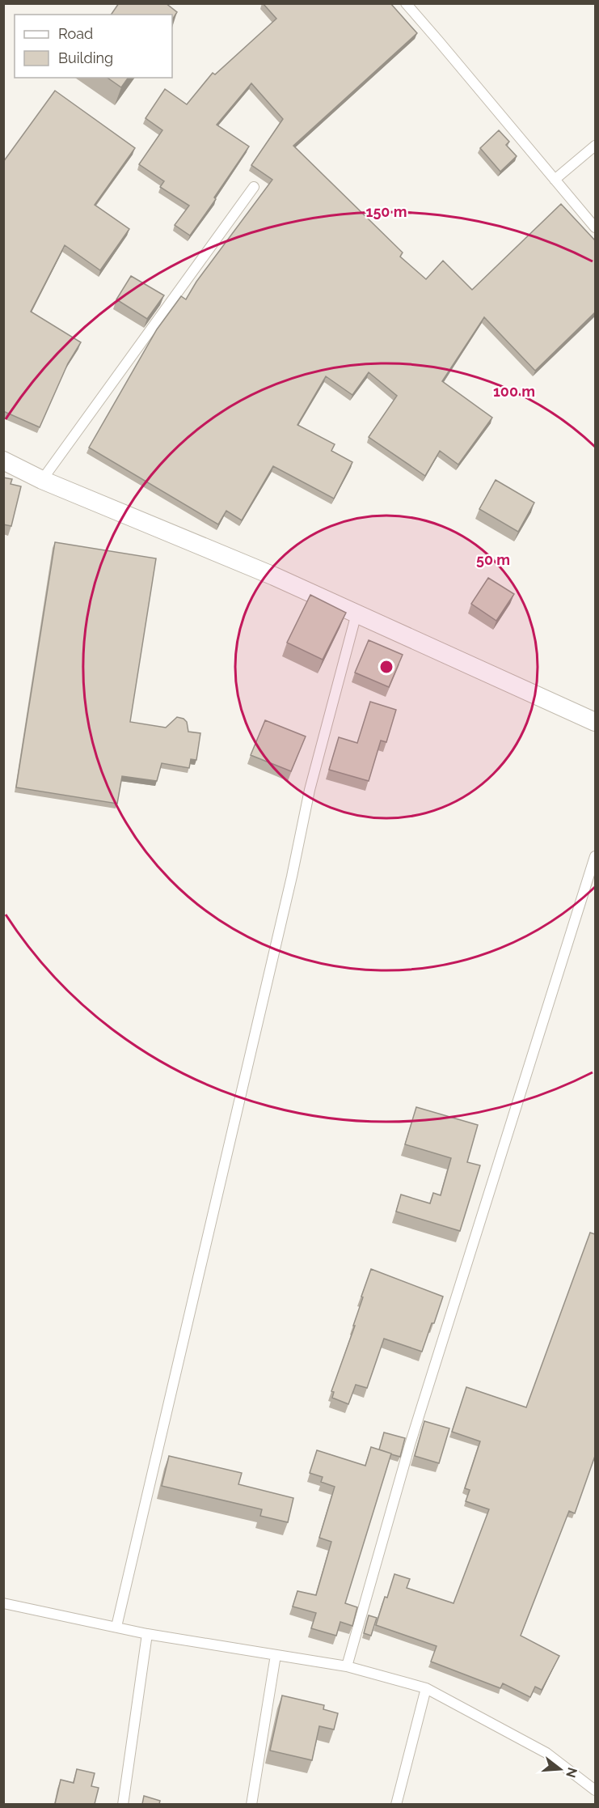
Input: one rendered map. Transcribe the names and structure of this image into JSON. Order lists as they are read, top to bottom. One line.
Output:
{"legend":["Road","Building"],"north":"right","rings":["150 m","100 m","50 m"]}
